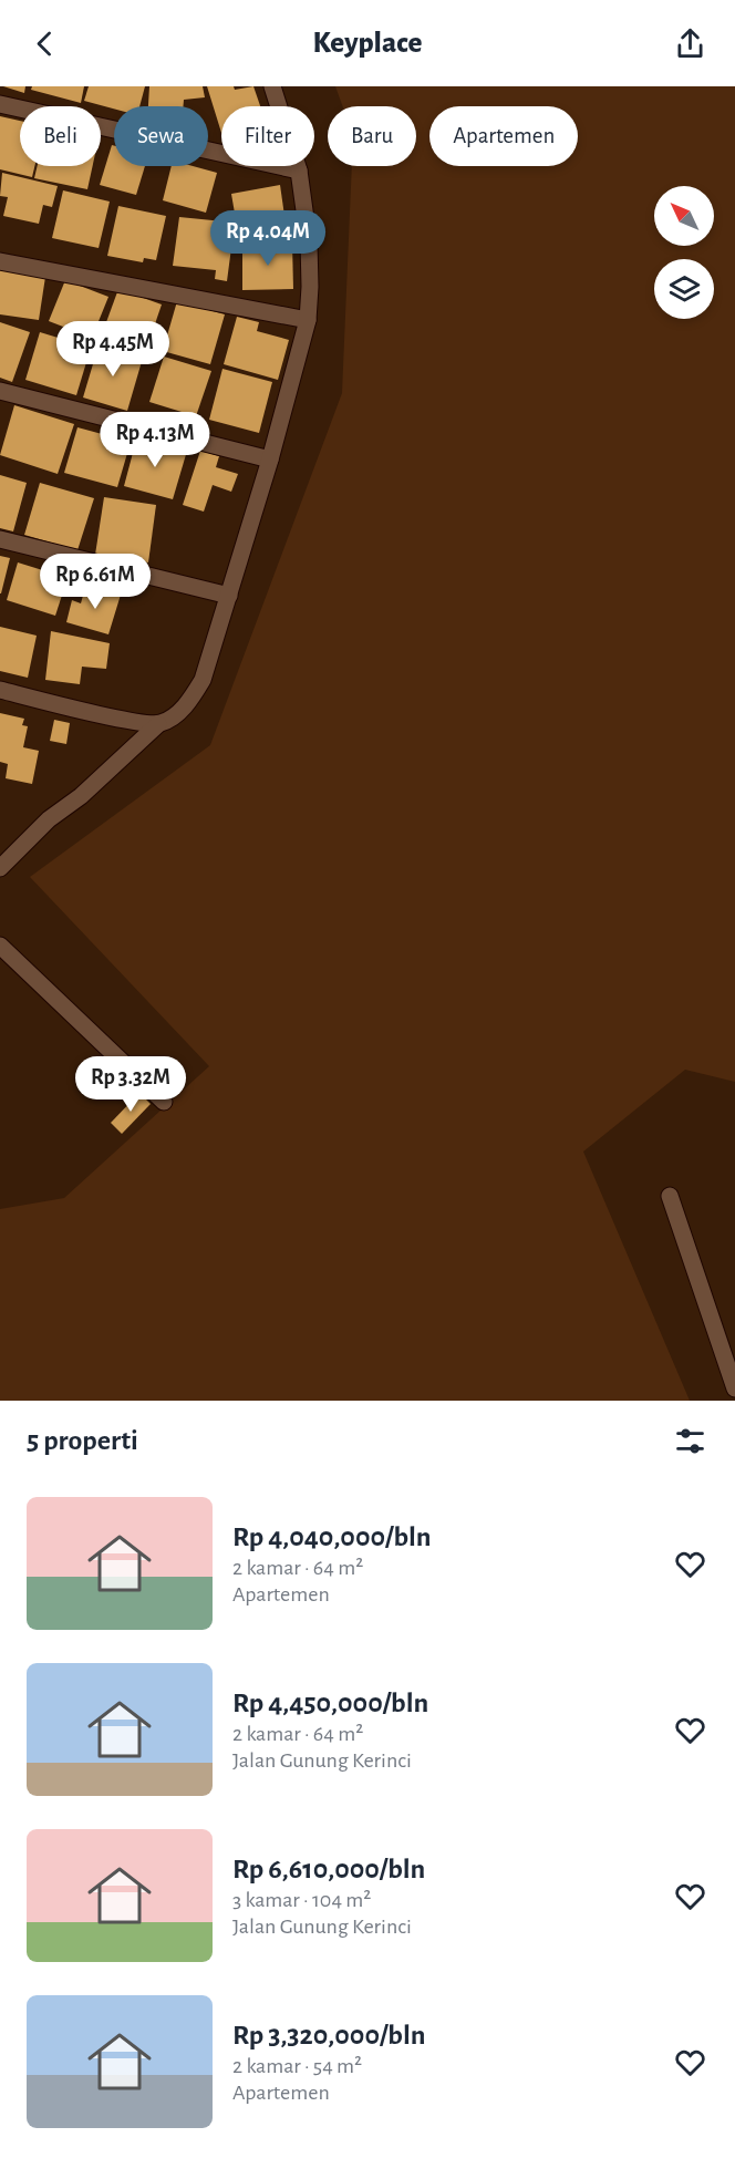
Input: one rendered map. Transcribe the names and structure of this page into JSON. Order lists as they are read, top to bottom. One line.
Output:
{"north":"top left","page":{"header":"Keyplace","chip":["Beli","Sewa","Filter","Baru","Apartemen"],"price":["Rp 4.04M","Rp 4.45M","Rp 4.13M","Rp 6.61M","Rp 3.32M"],"heading":"5 properti","list":[{"name":"Rp 4,040,000/bln","note":"2 kamar · 64 m² · Apartemen"},{"name":"Rp 4,450,000/bln","note":"2 kamar · 64 m² · Jalan Gunung Kerinci"},{"name":"Rp 6,610,000/bln","note":"3 kamar · 104 m² · Jalan Gunung Kerinci"},{"name":"Rp 3,320,000/bln","note":"2 kamar · 54 m² · Apartemen"}]}}
